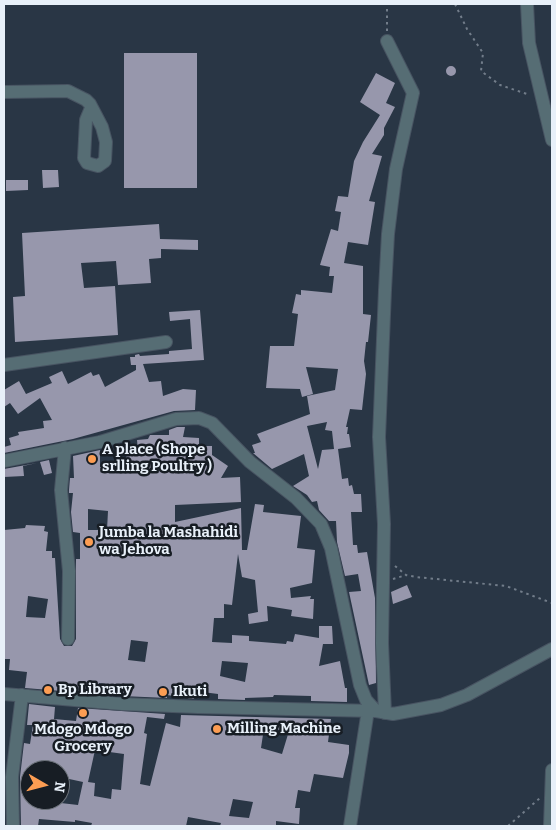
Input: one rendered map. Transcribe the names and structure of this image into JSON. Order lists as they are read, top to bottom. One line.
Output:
{"places":["A place (Shope srlling Poultry )","Jumba la Mashahidi wa Jehova","Bp Library","Ikuti","Mdogo Mdogo Grocery","Milling Machine"],"north":"right"}
